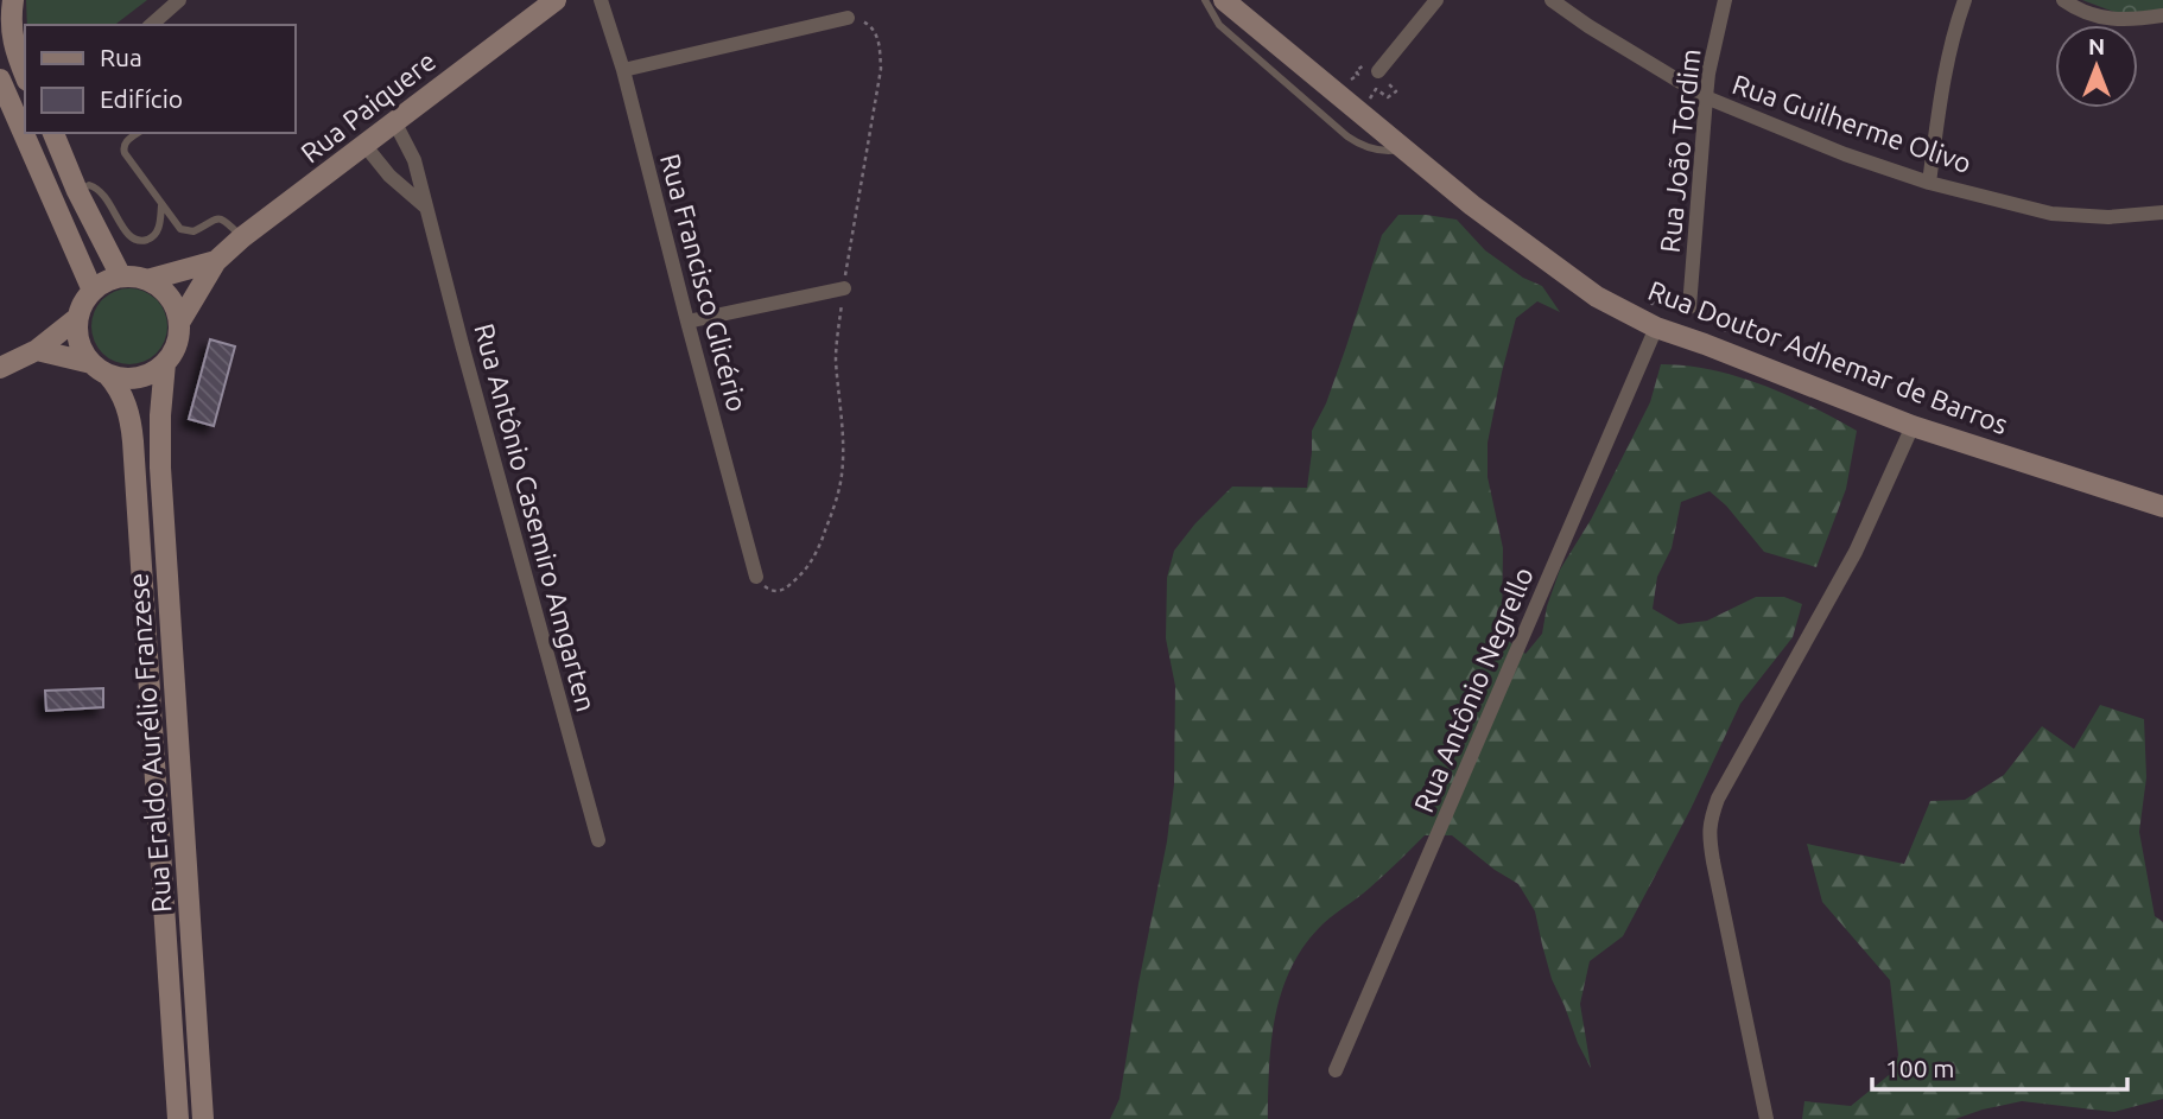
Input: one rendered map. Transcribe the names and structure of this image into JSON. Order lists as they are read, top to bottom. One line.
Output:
{"streets":{"main road":["Rua Paiquere","Rua Doutor Adhemar de Barros","Rua Eraldo Aurélio Franzese"],"street":["Rua Guilherme Olivo","Rua João Tordim","Rua Francisco Glicério","Rua Antônio Casemiro Amgarten","Rua Antônio Negrello"]},"crossings":[["Rua Paiquere","Rua Antônio Casemiro Amgarten"],["Rua Paiquere","Rua Eraldo Aurélio Franzese"],["Rua Guilherme Olivo","Rua João Tordim"],["Rua Doutor Adhemar de Barros","Rua Antônio Negrello"]],"legend":["Rua","Edifício"],"scale_bar":"100 m","north":"top"}
